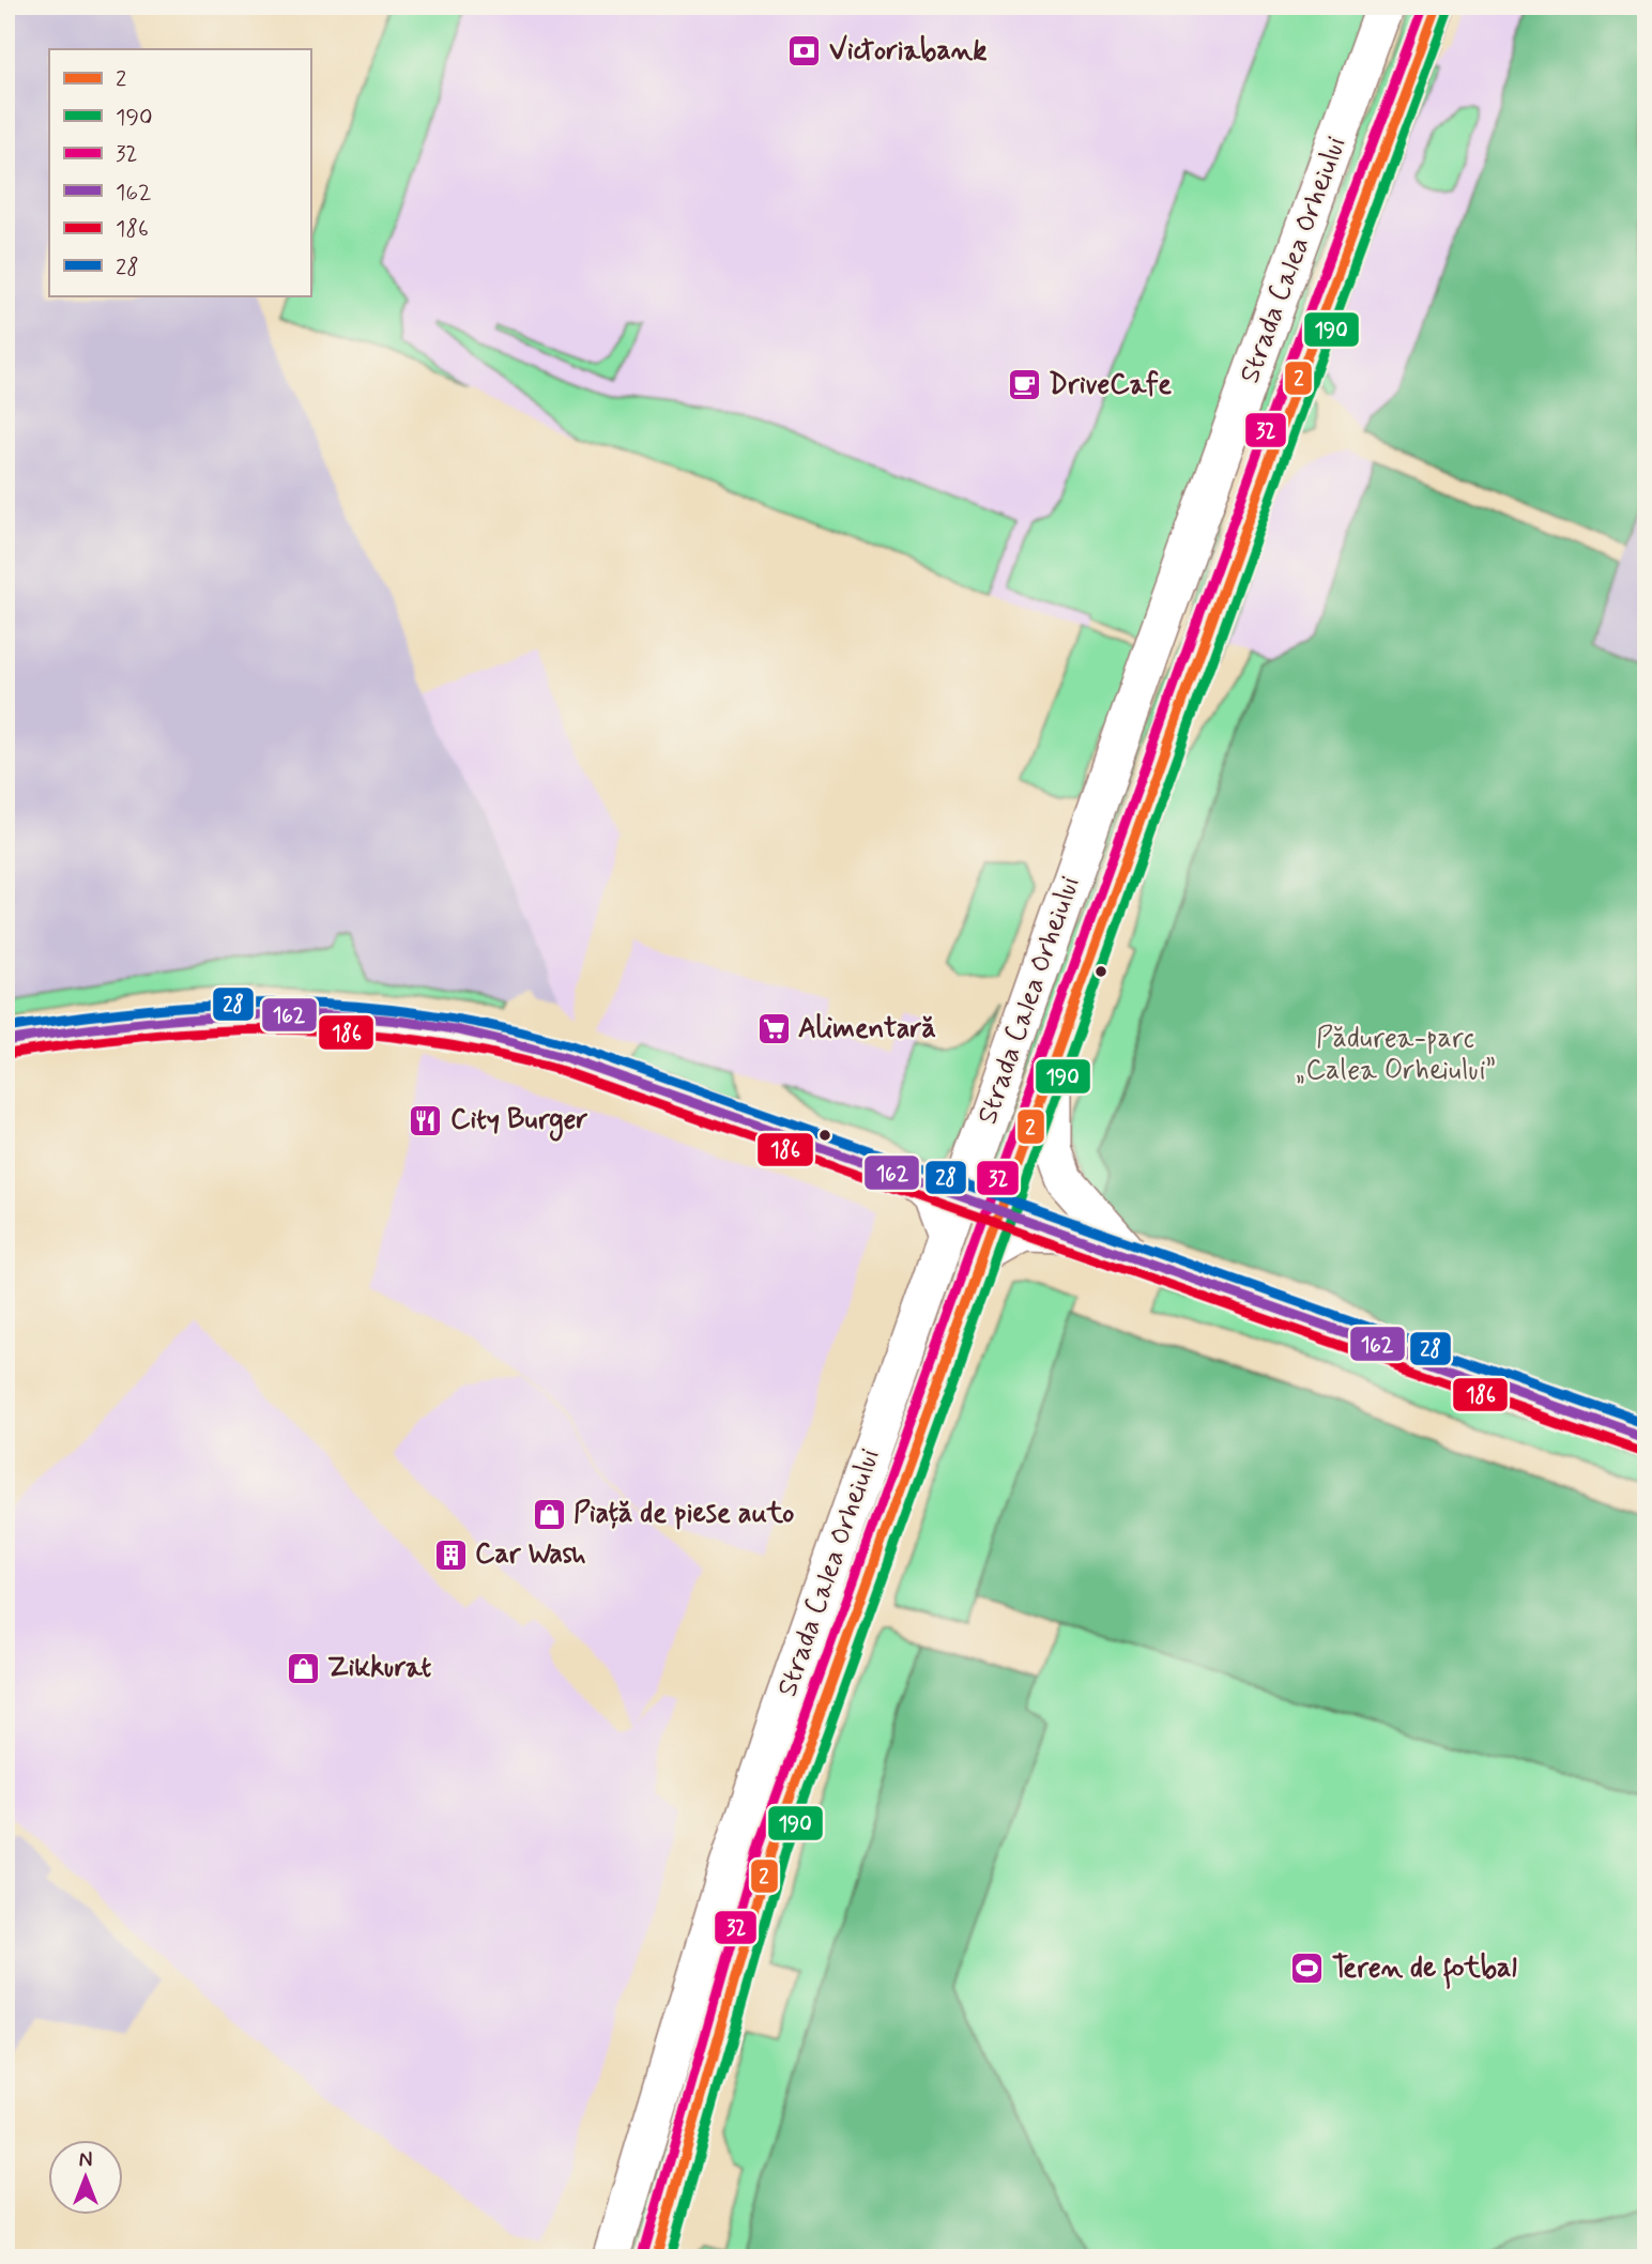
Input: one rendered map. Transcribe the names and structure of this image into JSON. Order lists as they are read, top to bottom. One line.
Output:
{"streets":{"highway":["Strada Calea Orheiului"]},"parks":["Pădurea-parc „Calea Orheiului”"],"places":{"bank":["Victoriabank"],"cafe":["DriveCafe"],"supermarket":["Alimentară"],"restaurant":["City Burger"],"shop":["Piață de piese auto","Zikkurat"],"building":["Car Wash"],"sports":["Teren de fotbal"]},"lines":["transit line 2","transit line 32","transit line 190","transit line 28","transit line 162","transit line 186"],"legend":["2","190","32","162","186","28"],"north":"top"}
